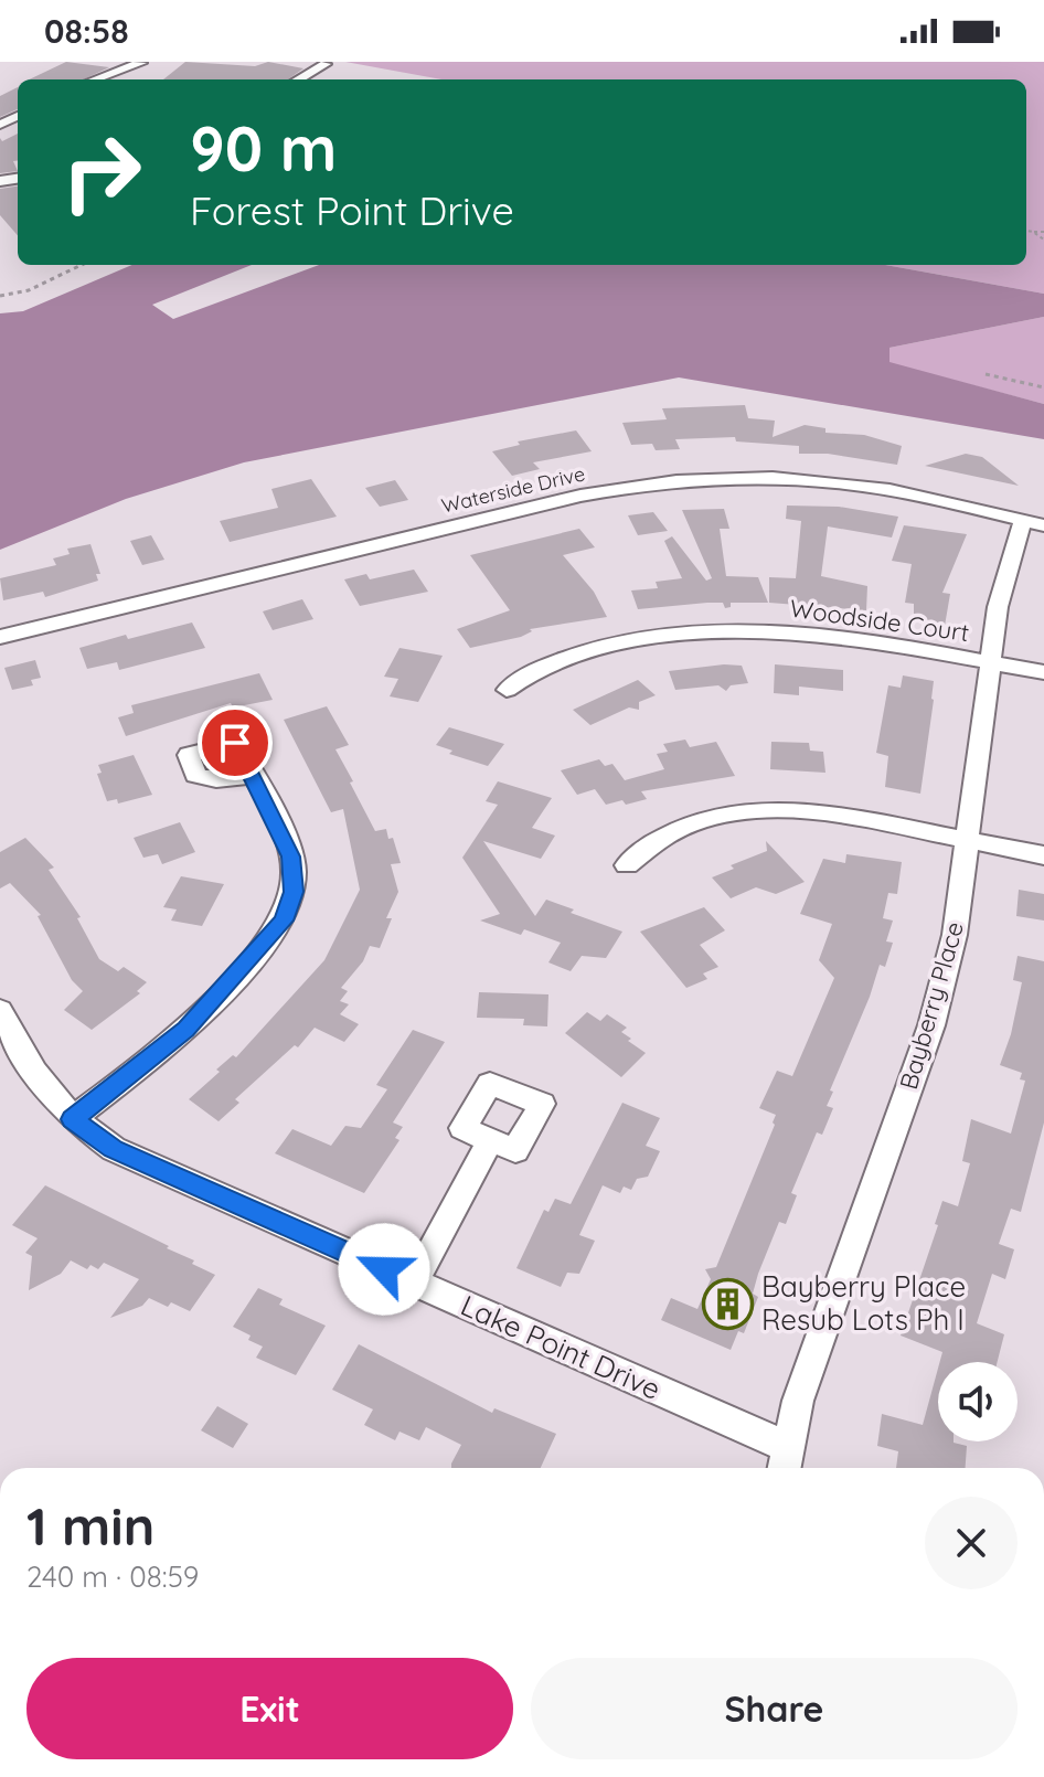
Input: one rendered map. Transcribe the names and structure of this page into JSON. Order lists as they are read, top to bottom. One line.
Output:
{"streets":{"street":["Waterside Drive","Woodside Court","Bayberry Place","Lake Point Drive"]},"crossings":[["Waterside Drive","Bayberry Place"],["Woodside Court","Bayberry Place"],["Bayberry Place","Lake Point Drive"]],"places":{"building":["Bayberry Place Resub Lots Ph I"]},"page":{"status":"08:58","turn":["90 m","Forest Point Drive"],"heading":["1 min","240 m · 08:59"],"buttons":["Exit","Share"]}}
